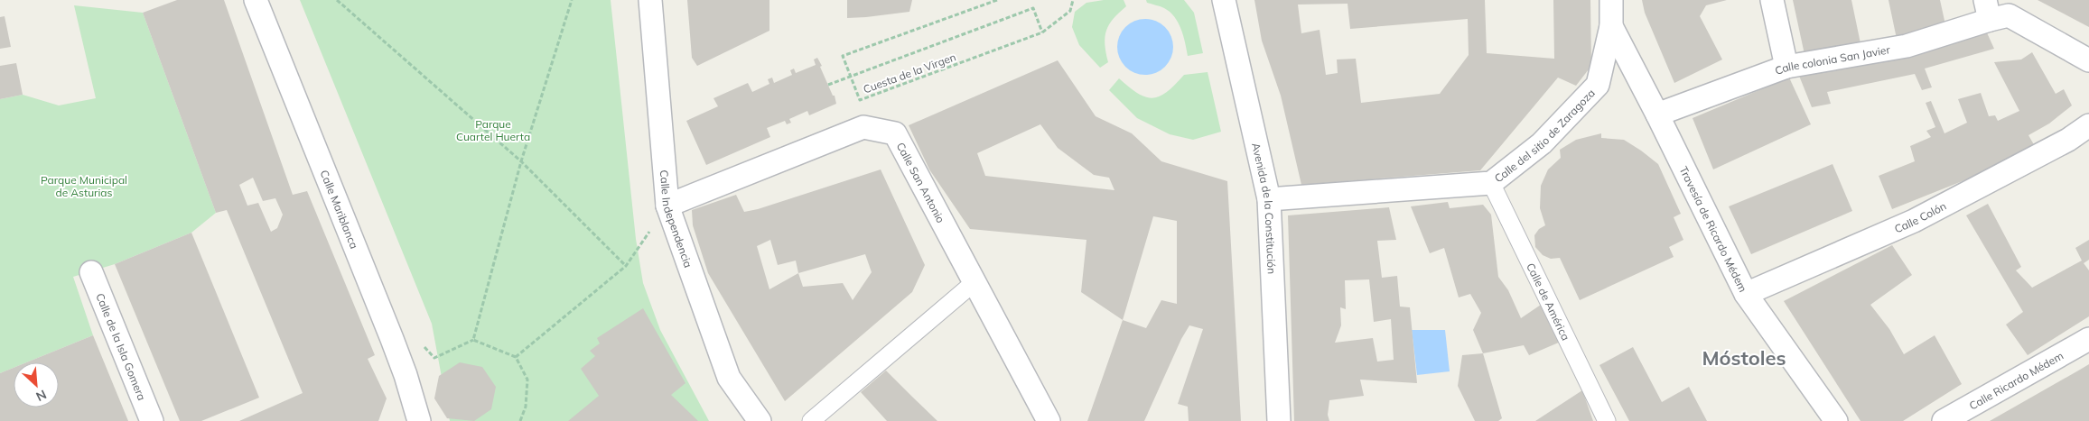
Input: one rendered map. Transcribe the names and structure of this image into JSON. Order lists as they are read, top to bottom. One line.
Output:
{"streets":{"street":["Calle colonia San Javier","Calle del sitio de Zaragoza","Calle San Antonio","Calle Mariblanca","Avenida de la Constitución","Calle Colón","Calle Independencia","Travesía de Ricardo Médem","Calle de América","Calle de la Isla Gomera","Calle Ricardo Médem"],"path":["Cuesta de la Virgen"]},"crossings":[["Calle colonia San Javier","Travesía de Ricardo Médem"],["Calle del sitio de Zaragoza","Avenida de la Constitución"],["Calle del sitio de Zaragoza","Travesía de Ricardo Médem"],["Calle del sitio de Zaragoza","Calle de América"],["Calle San Antonio","Calle Independencia"],["Calle Colón","Travesía de Ricardo Médem"]],"districts":["Móstoles"],"parks":["Parque Cuartel Huerta","Parque Municipal de Asturias"],"north":"bottom right"}
